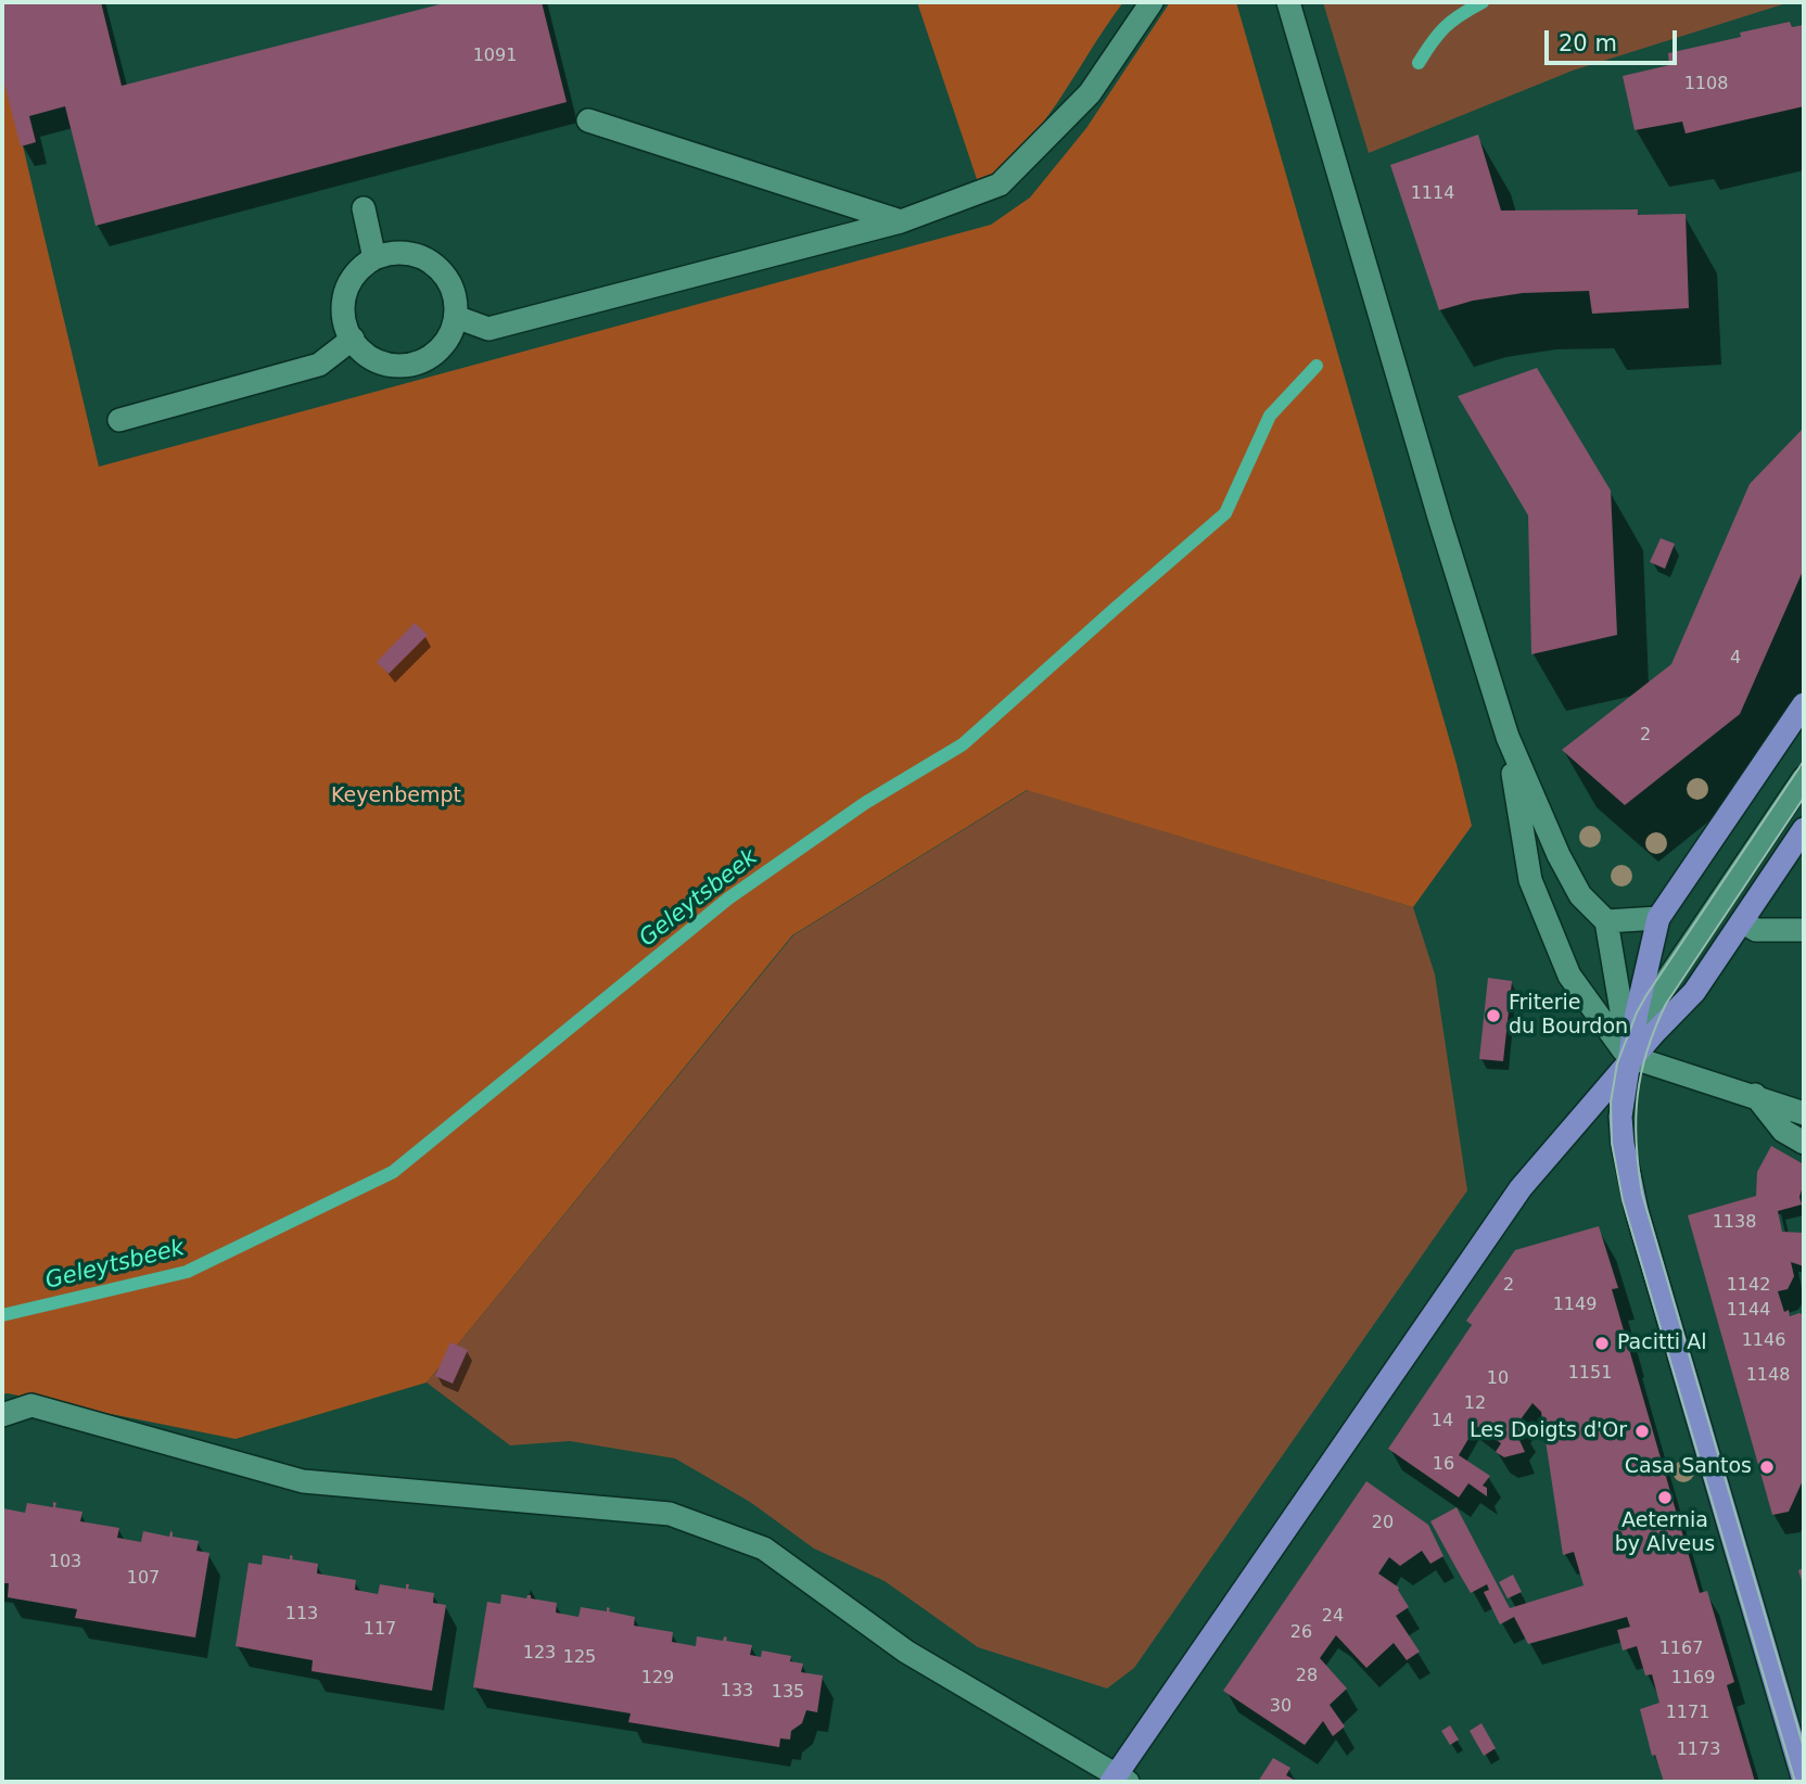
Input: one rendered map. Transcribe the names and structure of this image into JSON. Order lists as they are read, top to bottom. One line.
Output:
{"water":["Geleytsbeek"],"parks":["Keyenbempt"],"places":["Friterie du Bourdon","Pacitti Al","Les Doigts d'Or","Casa Santos","Aeternia by Alveus"],"house_numbers":["1091","1108","1114","4","2","1138","2","1142","1149","1144","1146","1151","1148","10","12","14","16","20","103","107","113","24","117","26","1167","123","125","28","129","1169","133","135","30","1171","1173"],"scale_bar":"20 m"}
